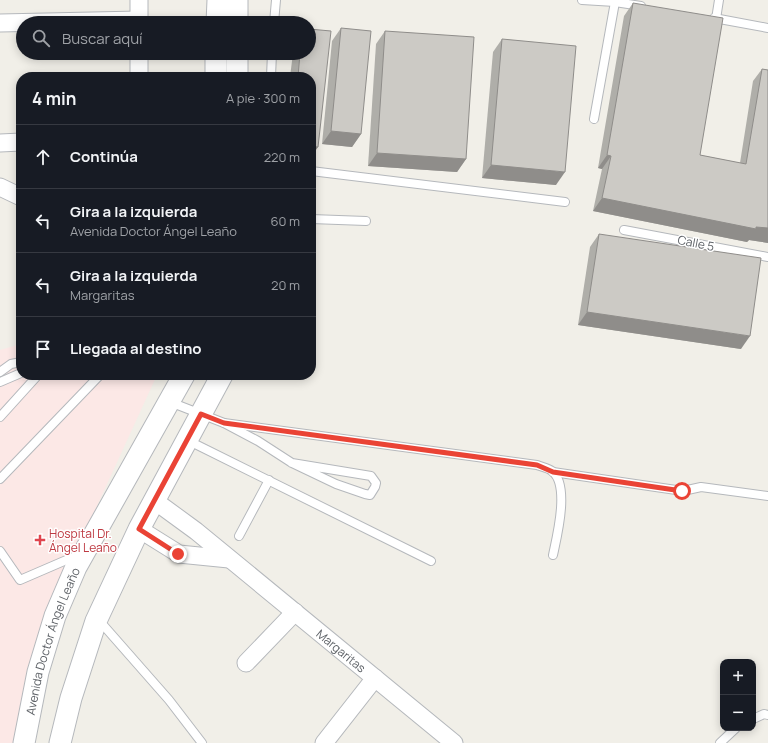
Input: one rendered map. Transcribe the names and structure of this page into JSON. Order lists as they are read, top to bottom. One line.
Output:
{"streets":{"street":["Avenida Doctor Ángel Leaño","Margaritas"],"lane":["Calle 5"]},"places":{"health":["Hospital Dr. Ángel Leaño"]},"page":{"search":"Buscar aquí","heading":["4 min","A pie · 300 m"],"list":[["Continúa","220 m"],["Gira a la izquierda","Avenida Doctor Ángel Leaño","60 m"],["Gira a la izquierda","Margaritas","20 m"],"Llegada al destino"],"map_buttons":["+","−"]}}
